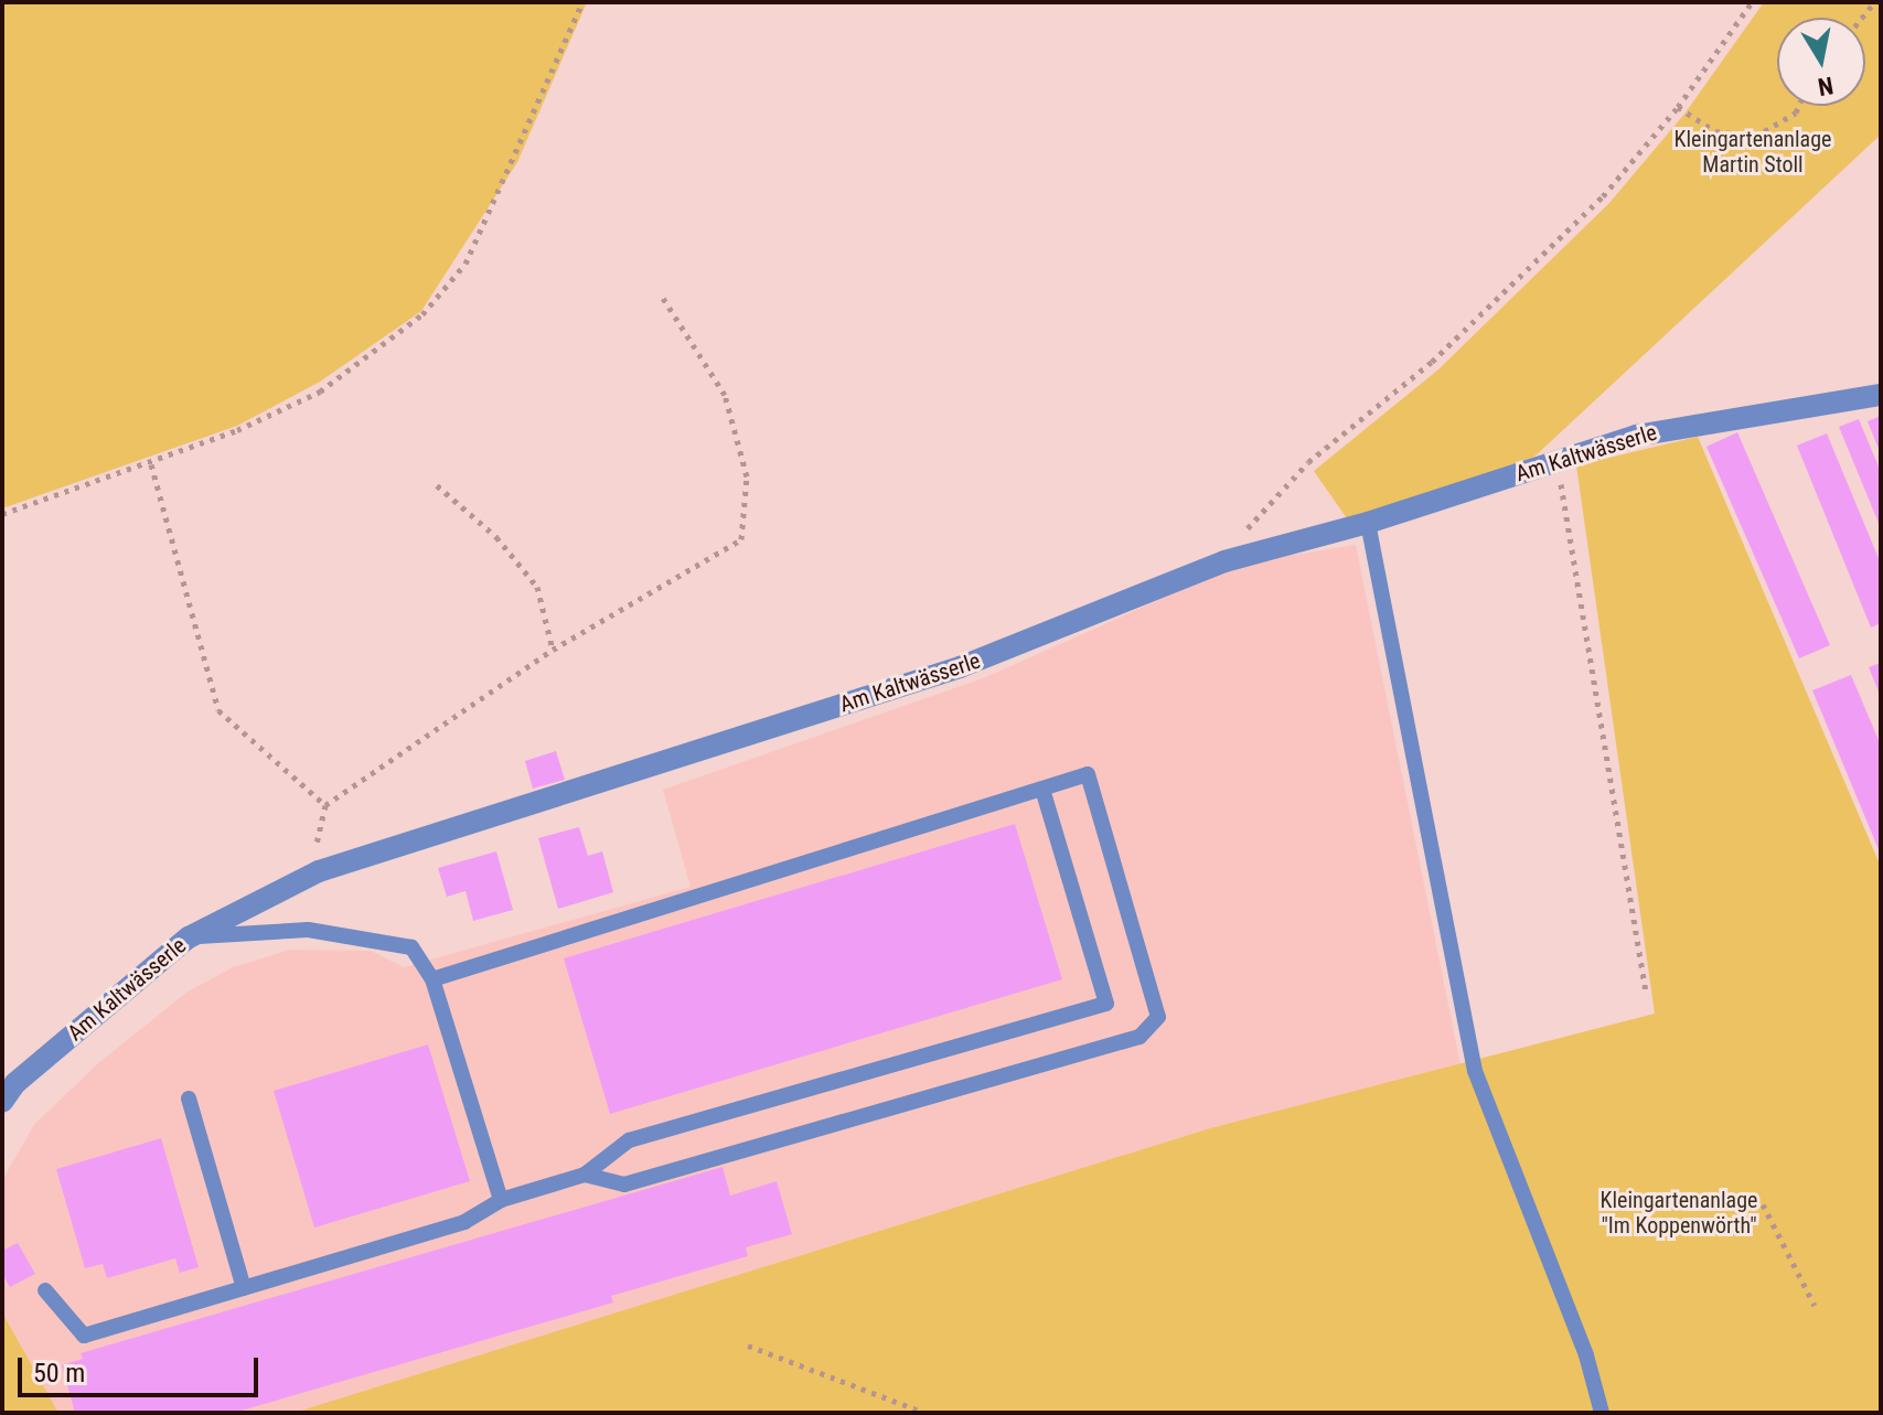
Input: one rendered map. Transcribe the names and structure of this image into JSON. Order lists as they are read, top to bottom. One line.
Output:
{"streets":{"street":["Am Kaltwässerle"]},"parks":["Kleingartenanlage Martin Stoll","Kleingartenanlage \"Im Koppenwörth\""],"scale_bar":"50 m","north":"bottom"}
